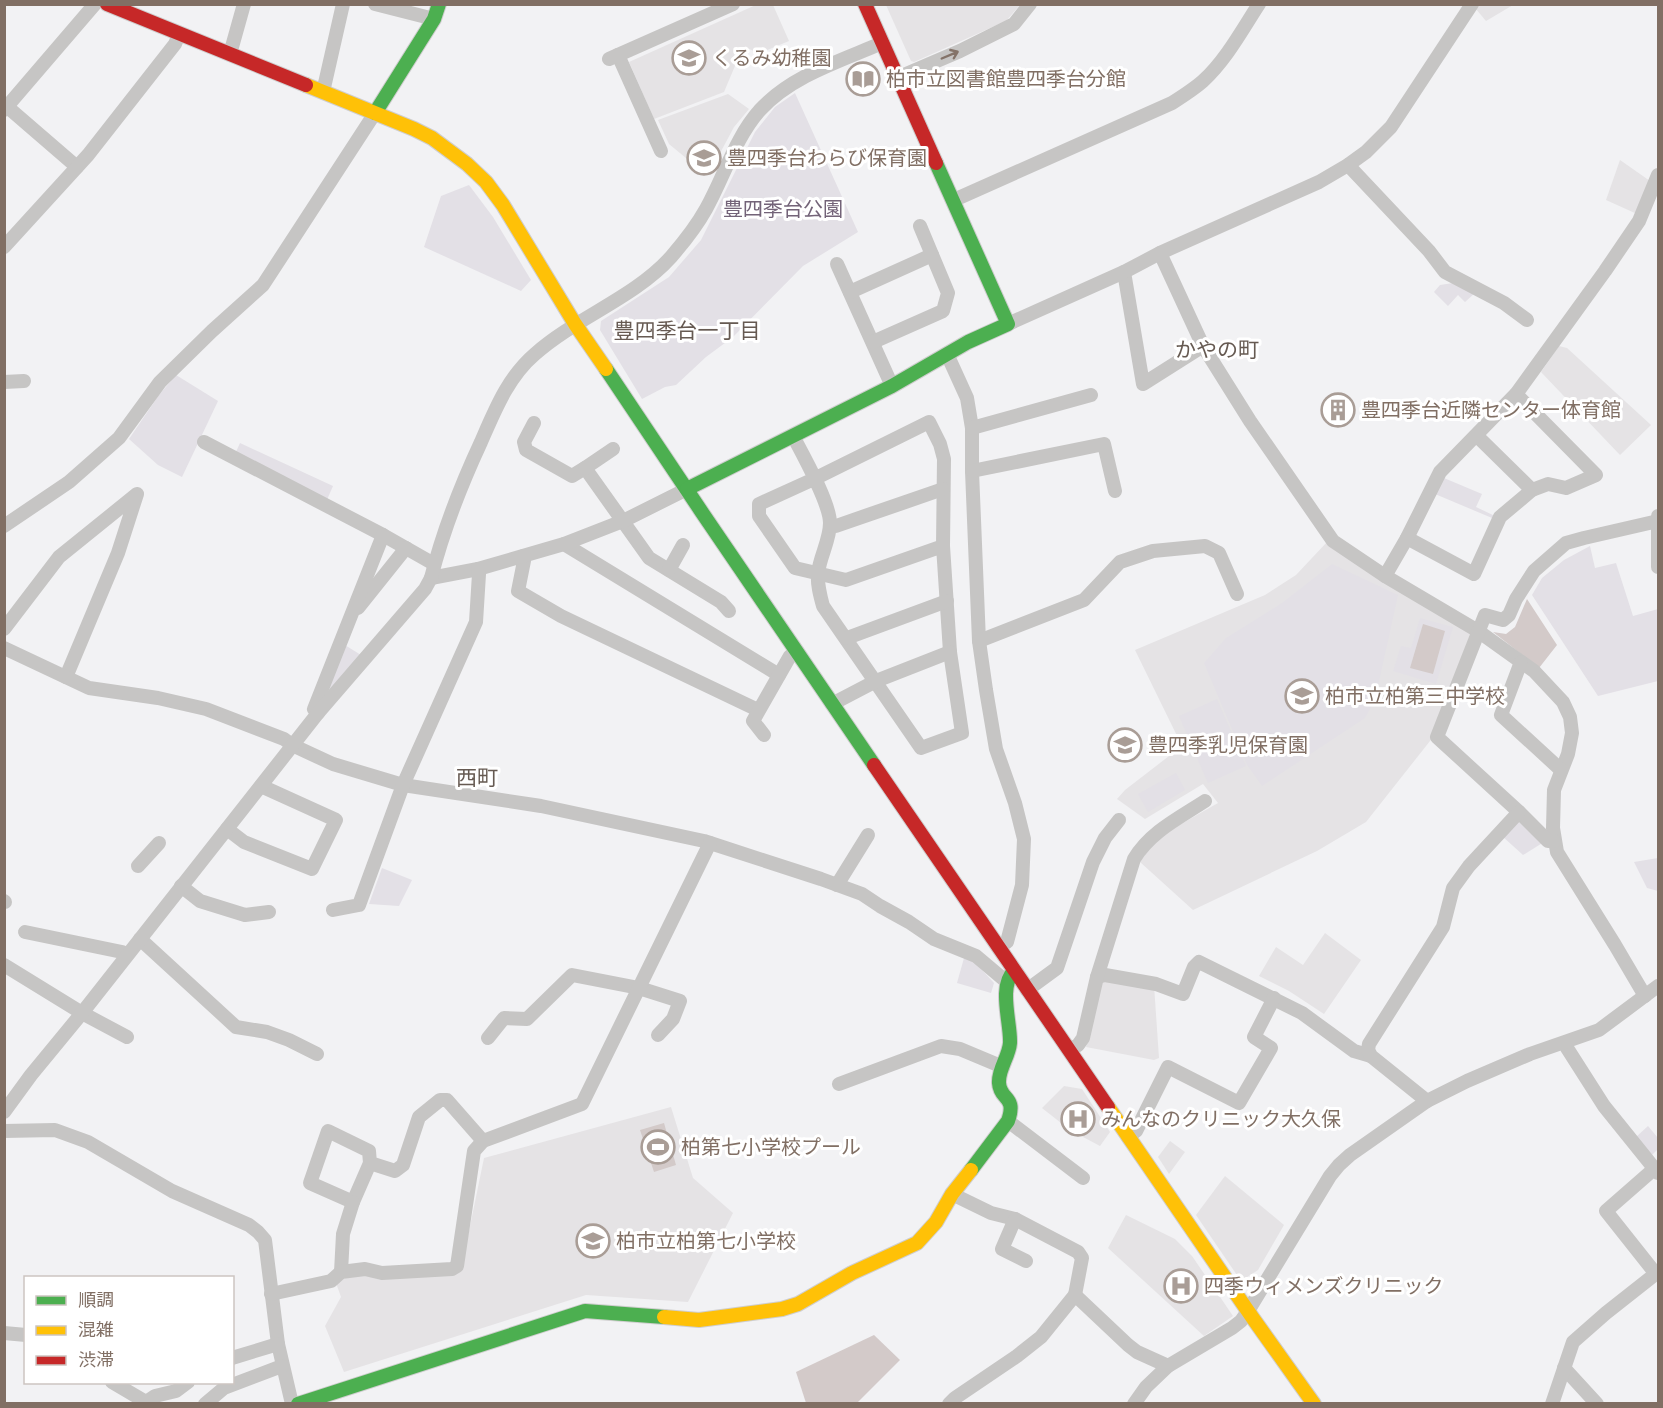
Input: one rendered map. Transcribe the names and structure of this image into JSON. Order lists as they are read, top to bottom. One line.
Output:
{"districts":["豊四季台一丁目","かやの町","西町"],"parks":["豊四季台公園"],"places":{"school or university":["くるみ幼稚園","豊四季台わらび保育園","柏市立柏第三中学校","豊四季乳児保育園","柏市立柏第七小学校"],"library":["柏市立図書館豊四季台分館"],"building":["豊四季台近隣センター体育館"],"hospital":["みんなのクリニック大久保","四季ウィメンズクリニック"],"sports":["柏第七小学校プール"]},"legend":["順調","混雑","渋滞"]}
